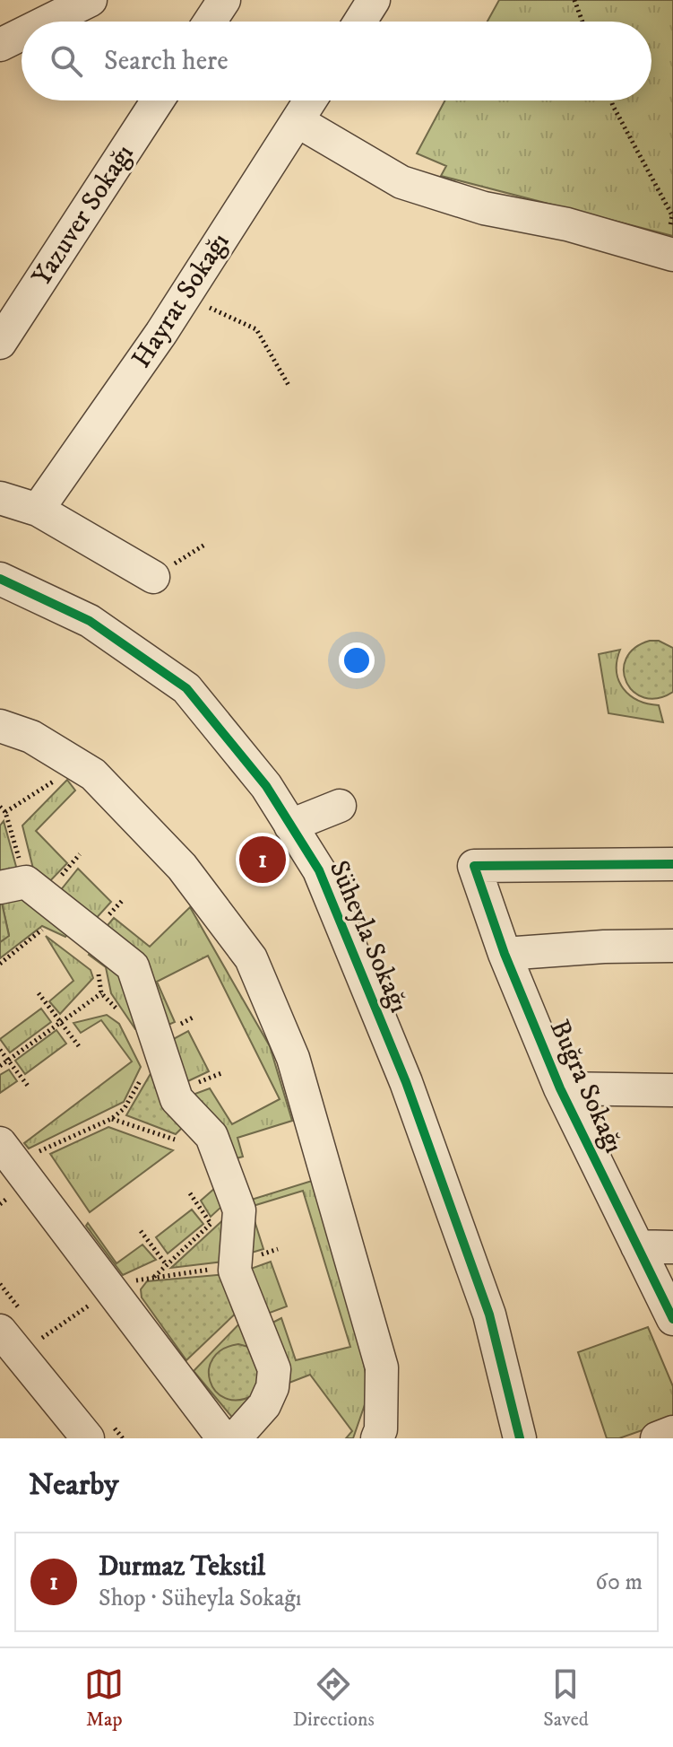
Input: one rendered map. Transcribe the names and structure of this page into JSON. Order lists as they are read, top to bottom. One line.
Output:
{"streets":{"street":["Yazuver Sokağı","Hayrat Sokağı","Süheyla Sokağı","Buğra Sokağı"]},"page":{"search":"Search here","pins":"1","heading":"Nearby","list":[{"mark":"1","name":"Durmaz Tekstil","note":"Shop · Süheyla Sokağı","value":"60 m"}],"nav":["Map","Directions","Saved"]}}
